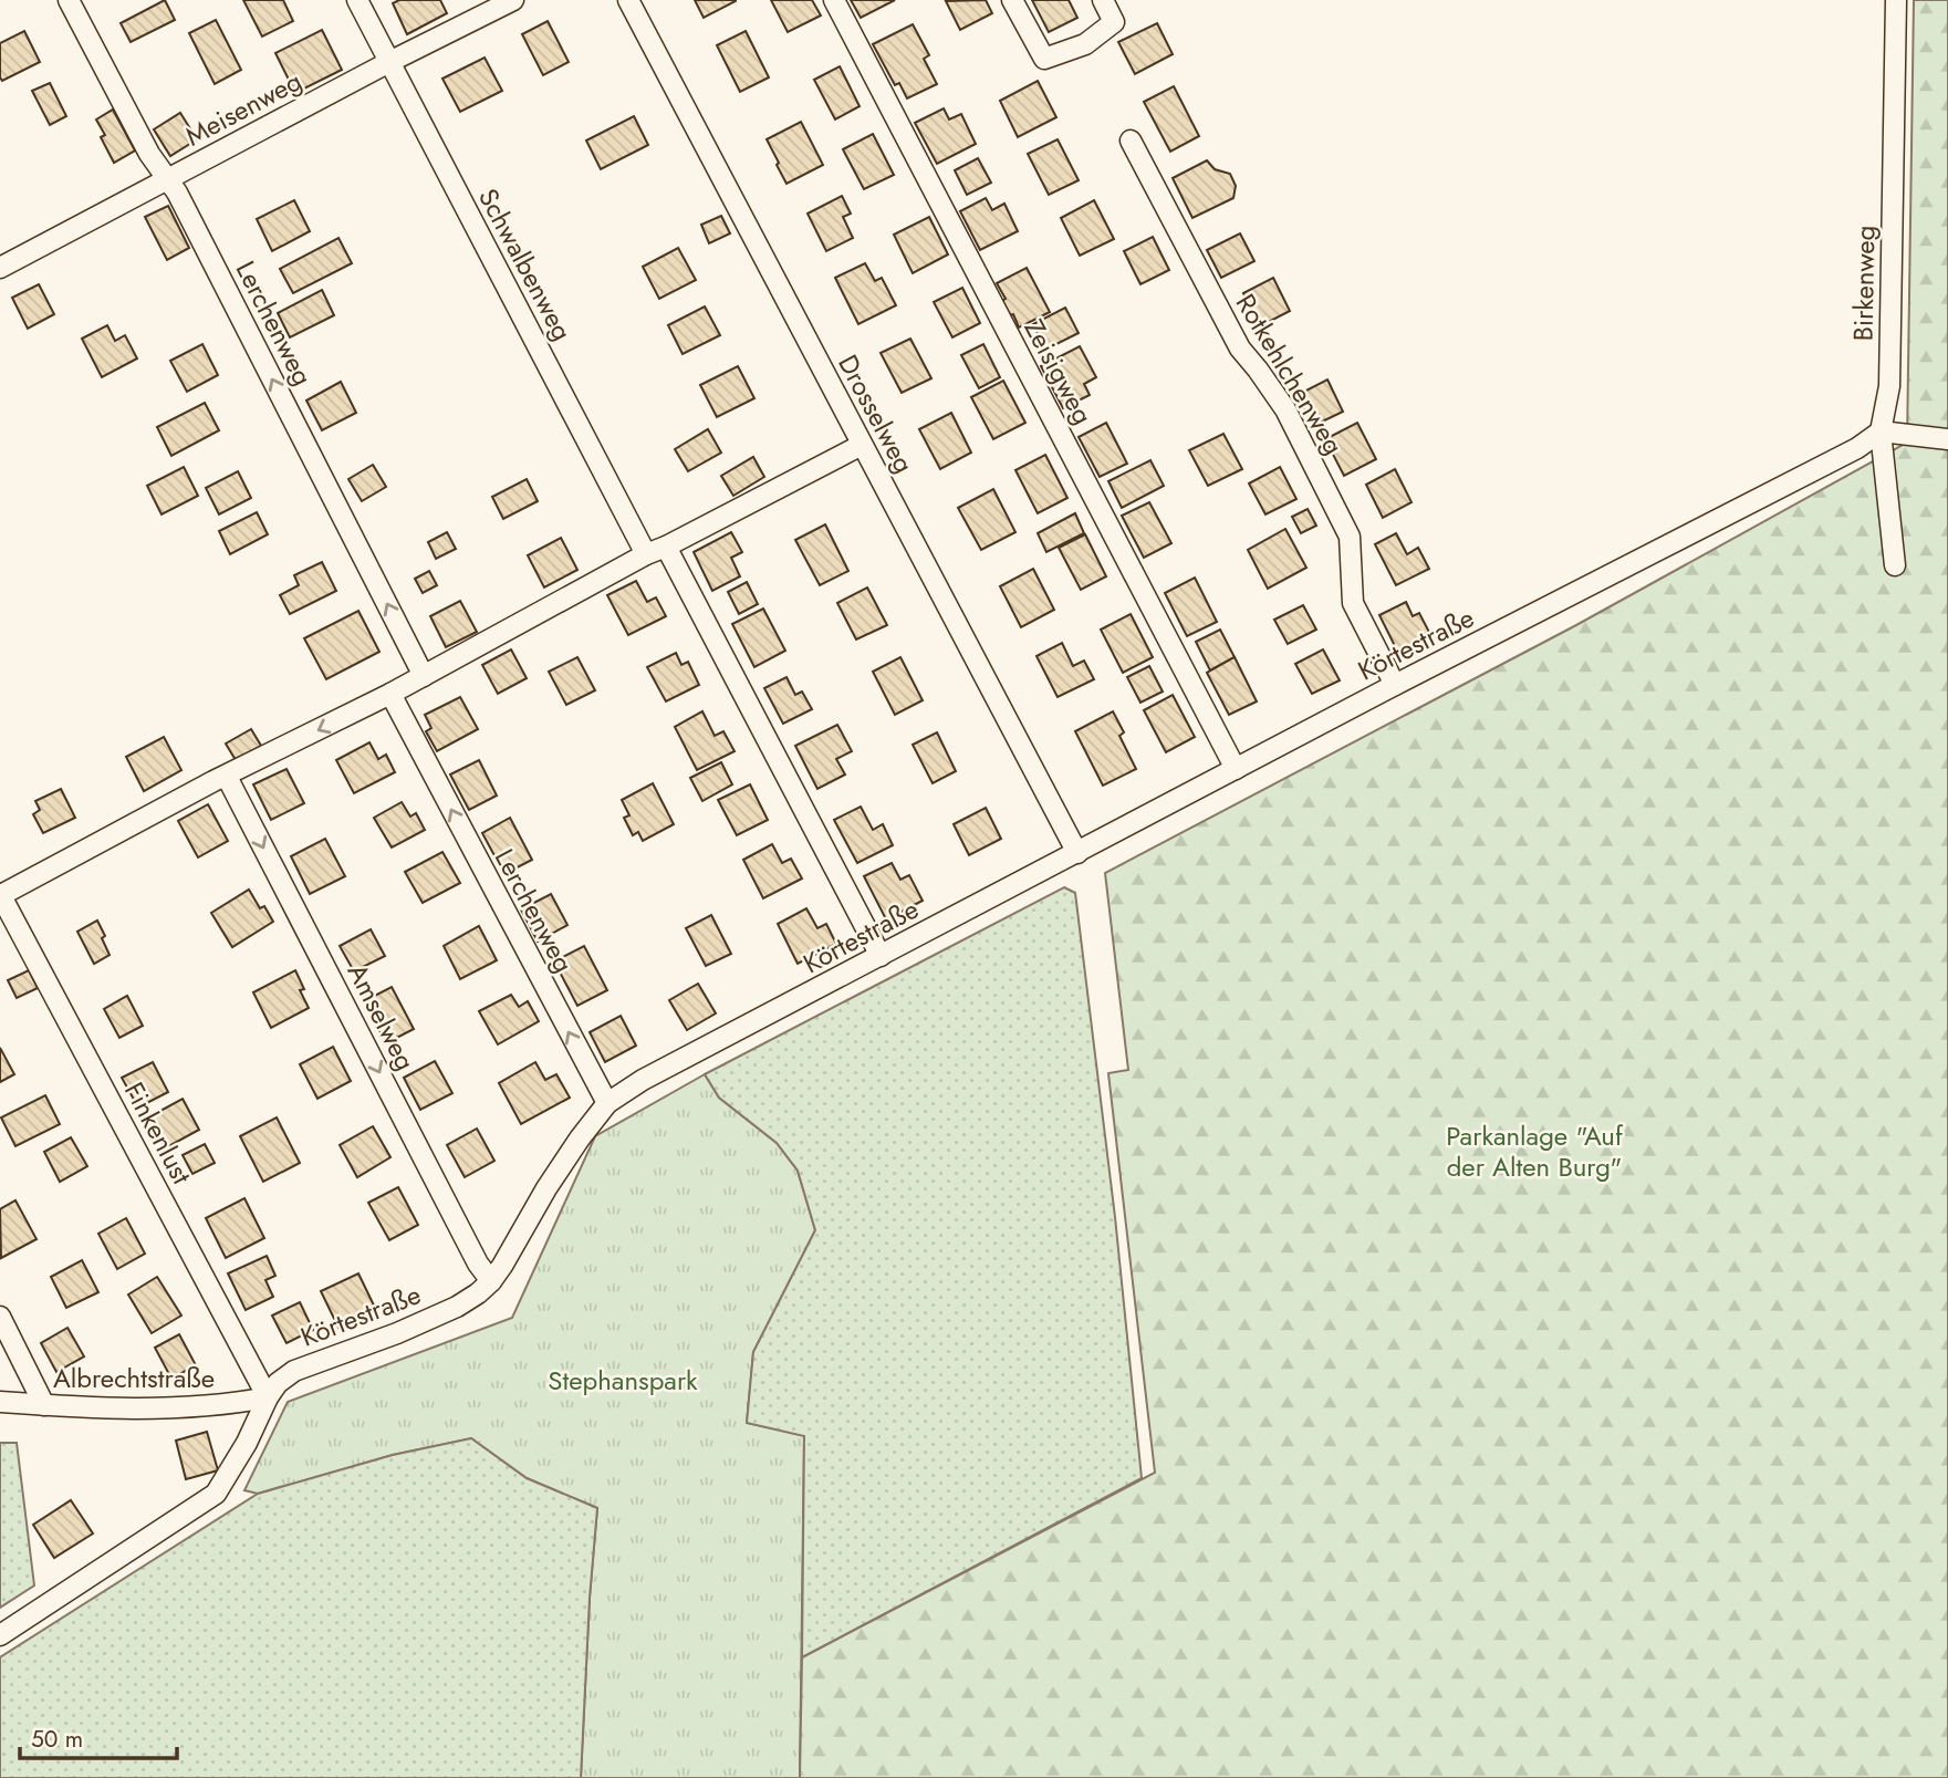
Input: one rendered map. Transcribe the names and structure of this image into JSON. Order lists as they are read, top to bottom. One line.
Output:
{"streets":{"street":["Meisenweg","Schwalbenweg","Birkenweg","Lerchenweg","Zeisigweg","Rotkehlchenweg","Drosselweg","Körtestraße","Amselweg","Finkenlust","Albrechtstraße"]},"crossings":[["Meisenweg","Schwalbenweg"],["Meisenweg","Lerchenweg"],["Birkenweg","Körtestraße"],["Lerchenweg","Körtestraße"],["Zeisigweg","Körtestraße"],["Rotkehlchenweg","Körtestraße"],["Drosselweg","Körtestraße"],["Körtestraße","Amselweg"],["Körtestraße","Finkenlust"],["Körtestraße","Albrechtstraße"],["Finkenlust","Albrechtstraße"]],"one_way":["Lerchenweg","Amselweg"],"parks":["Parkanlage \"Auf der Alten Burg\"","Stephanspark"],"scale_bar":"50 m"}
